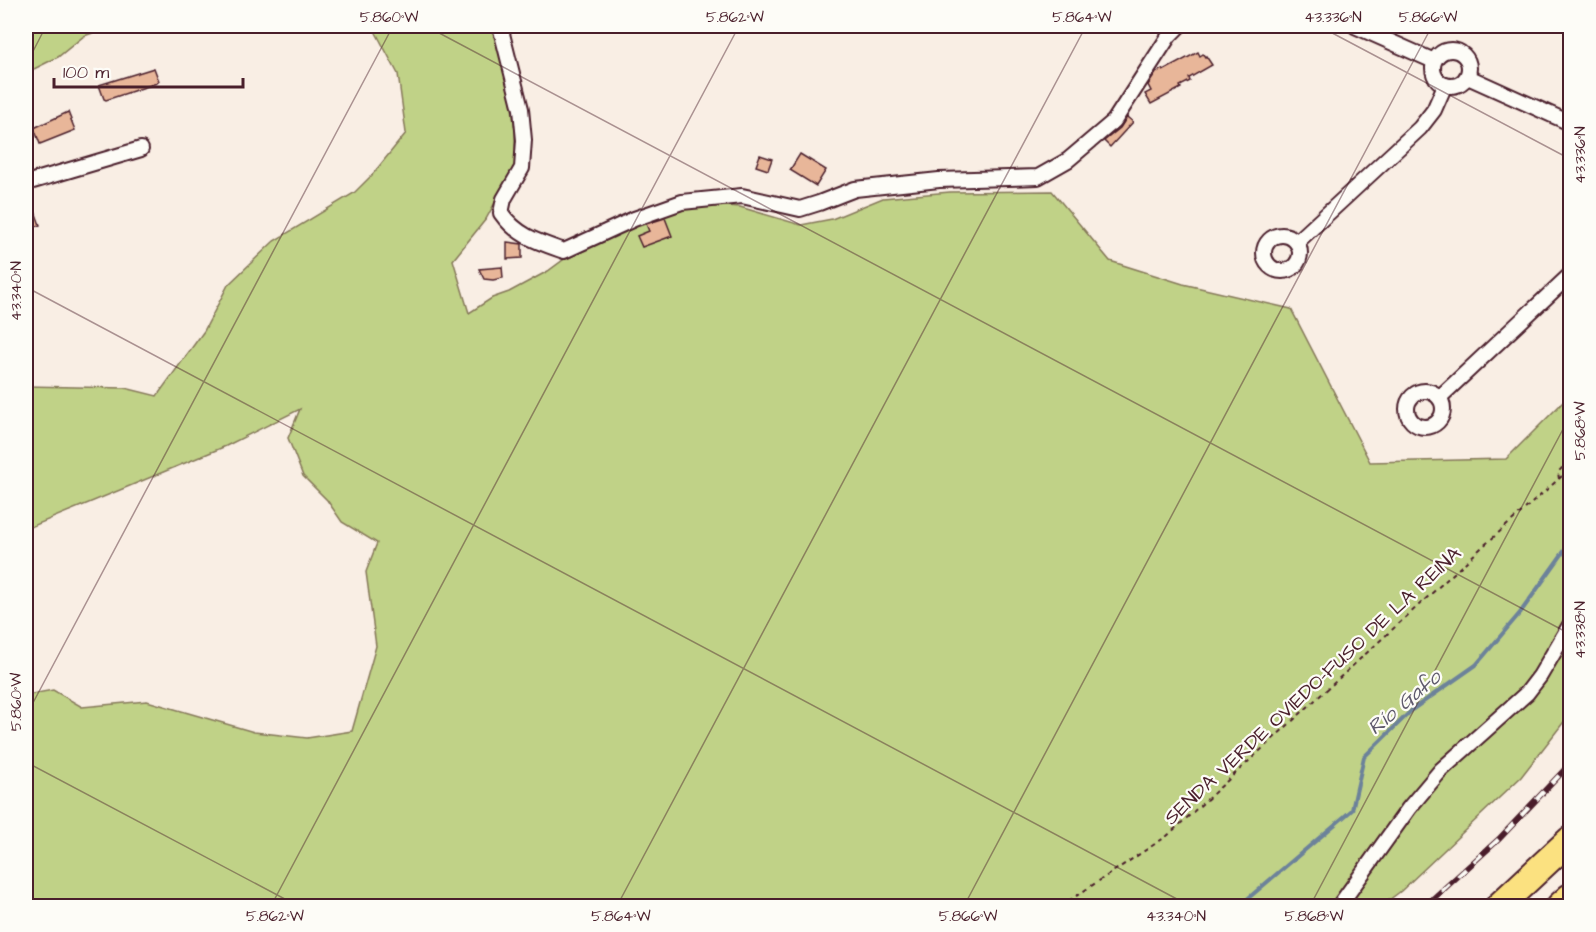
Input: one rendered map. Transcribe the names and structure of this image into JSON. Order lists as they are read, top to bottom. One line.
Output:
{"streets":{"path":["SENDA VERDE OVIEDO-FUSO DE LA REINA"]},"water":["Río Gafo"],"scale_bar":"100 m","coordinates":["5.860°W","5.862°W","5.864°W","43.336°N","5.866°W","43.340°N","5.868°W","43.338°N"]}
